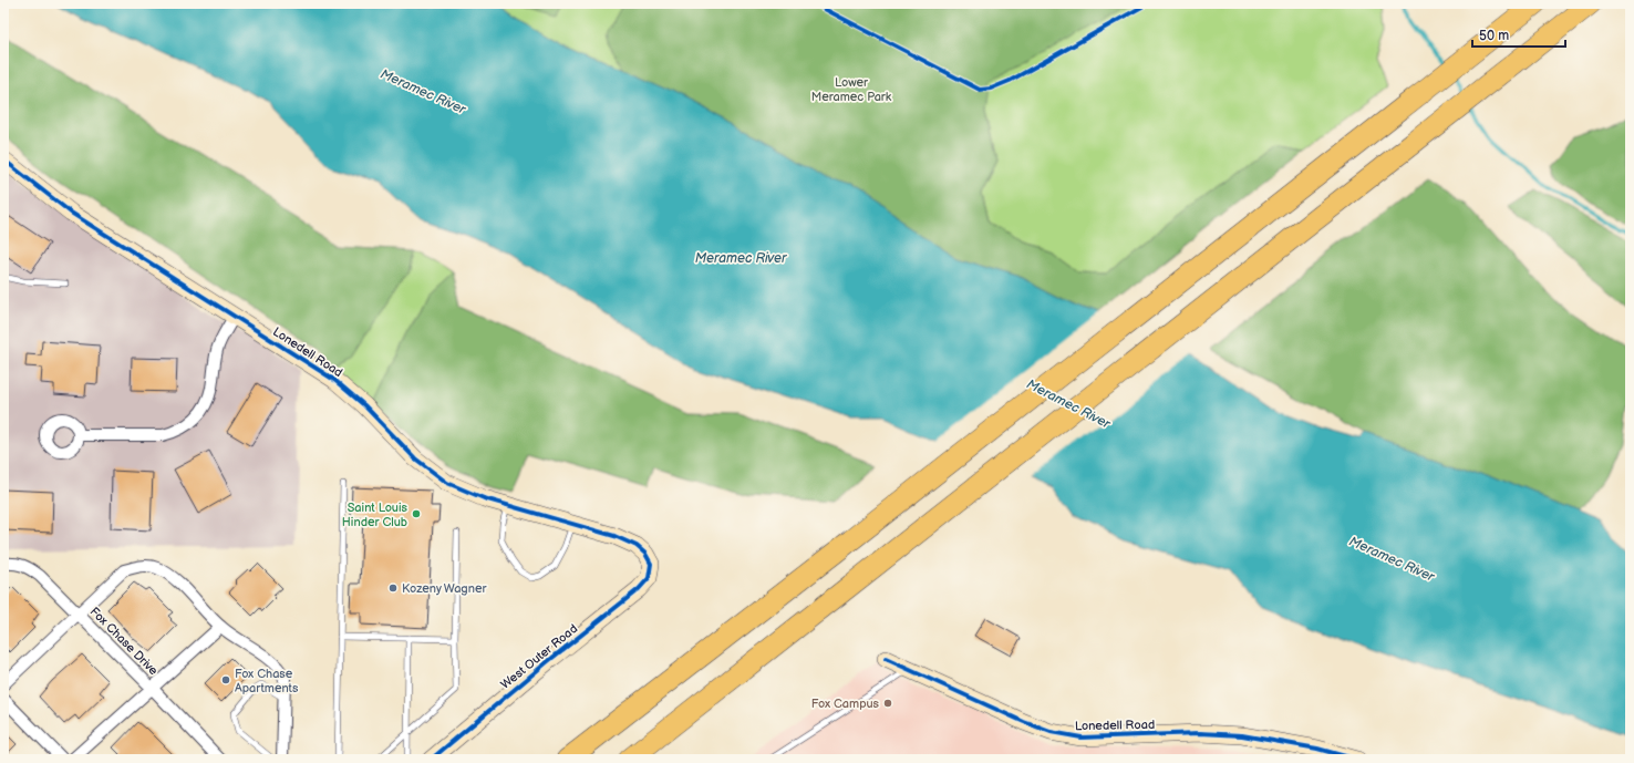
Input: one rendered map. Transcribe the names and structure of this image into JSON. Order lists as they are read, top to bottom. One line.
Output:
{"streets":{"street":["Lonedell Road","Fox Chase Drive","West Outer Road"]},"crossings":[["Lonedell Road","West Outer Road"]],"water":["Meramec River"],"parks":["Lower Meramec Park"],"places":["Saint Louis Hinder Club","Kozeny Wagner","Fox Chase Apartments","Fox Campus"],"scale_bar":"50 m"}
